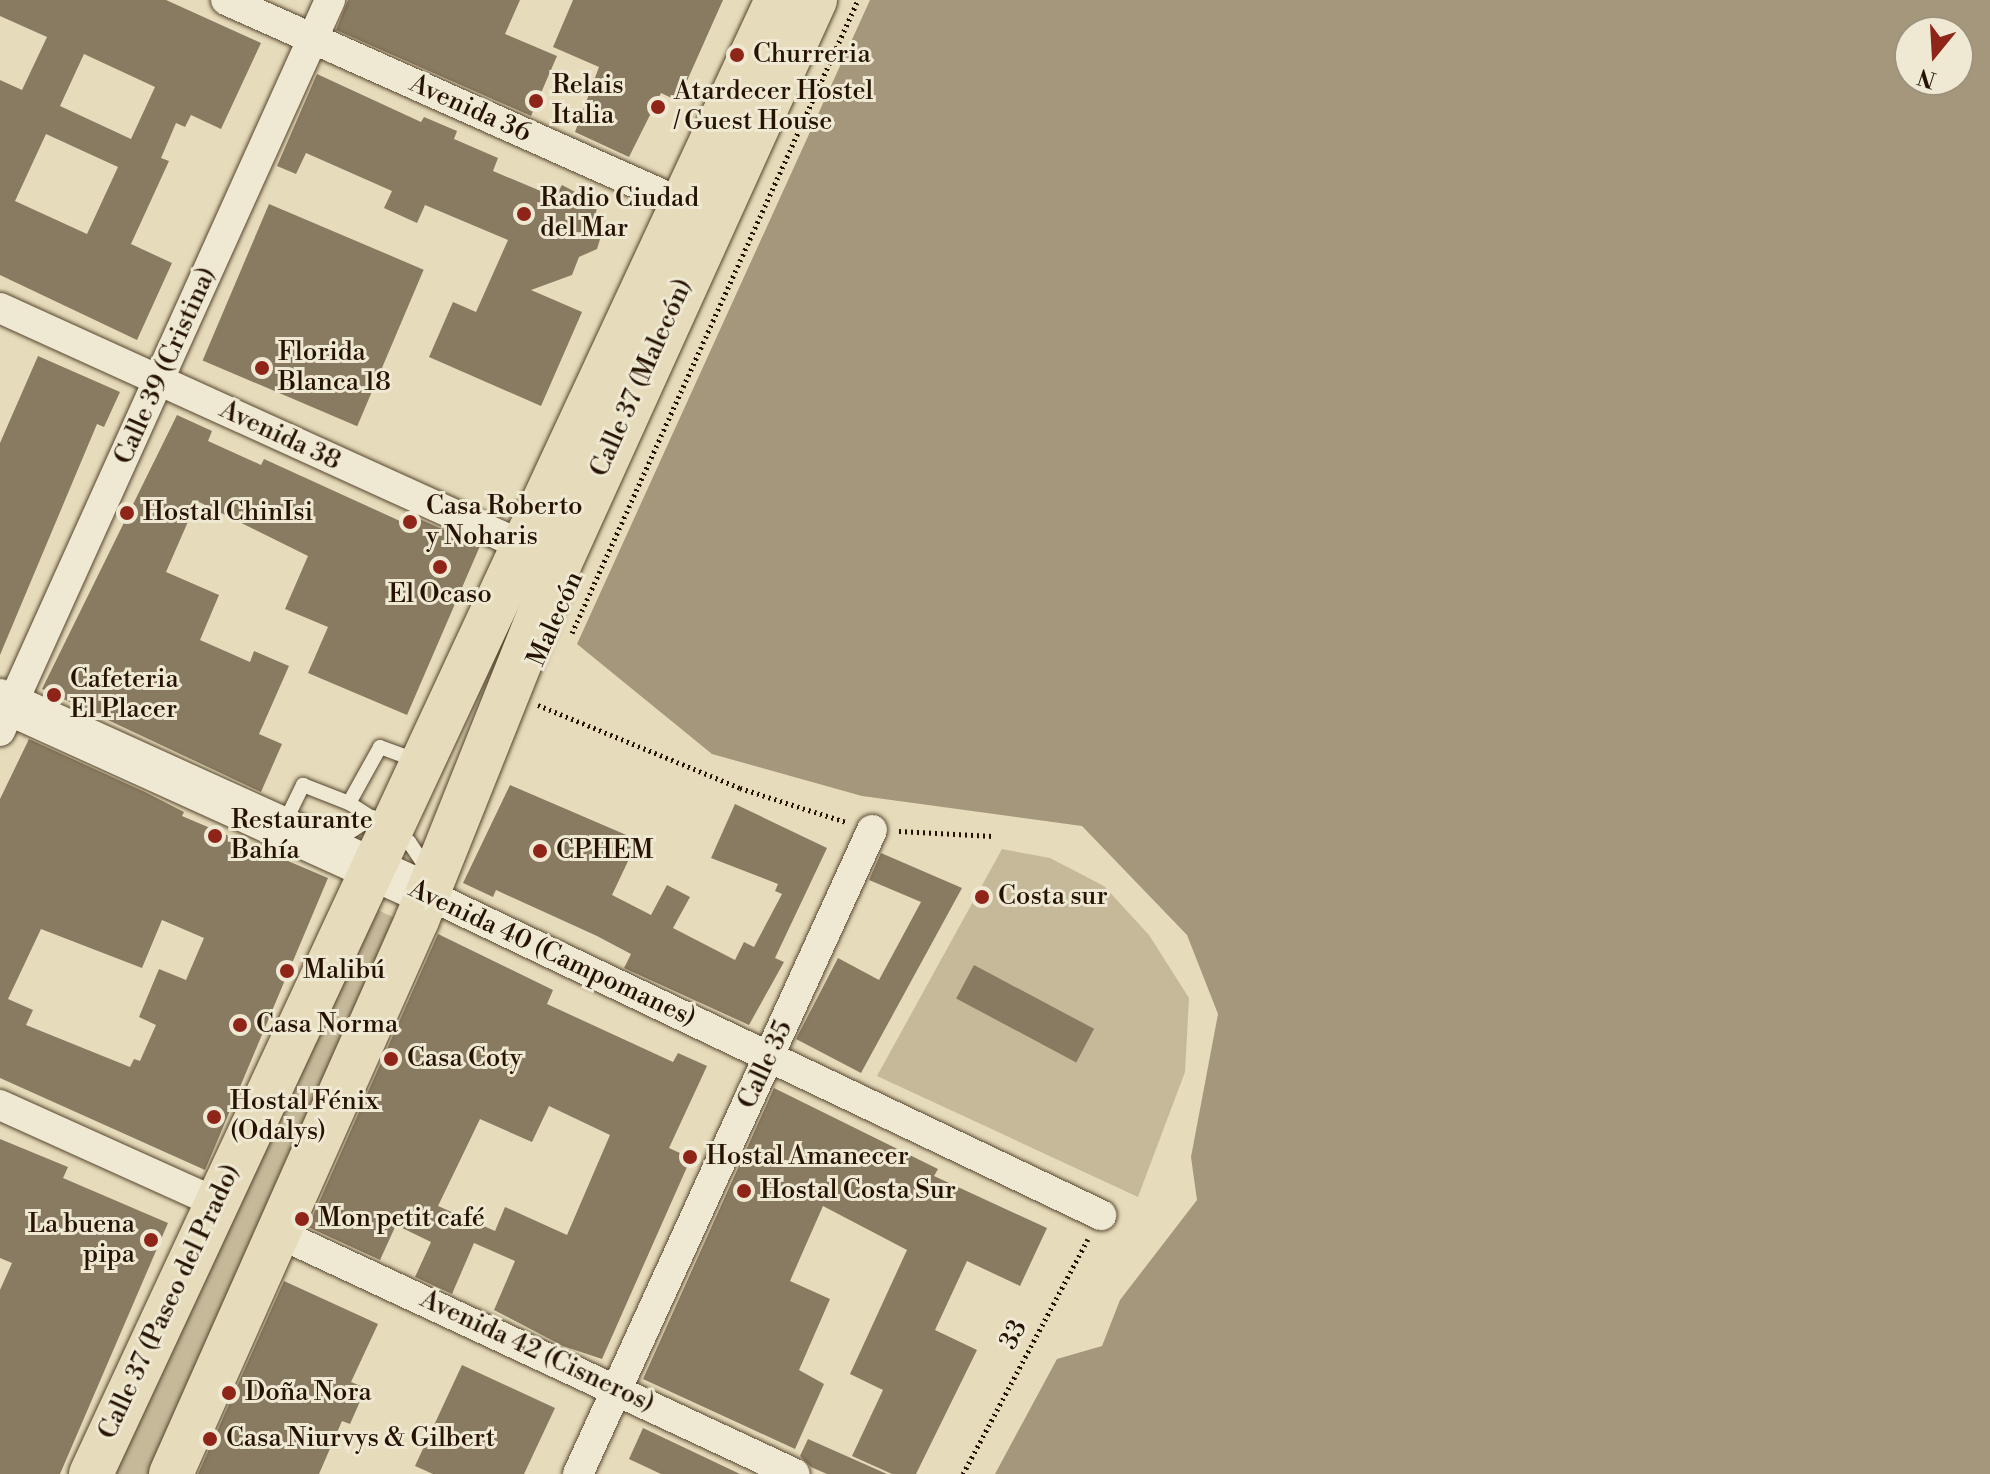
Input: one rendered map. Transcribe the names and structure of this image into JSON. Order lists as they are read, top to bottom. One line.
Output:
{"streets":{"main road":["Calle 37 (Malecón)","Calle 37 (Paseo del Prado)"],"street":["Avenida 36","Calle 39 (Cristina)","Avenida 38","Avenida 40 (Campomanes)","Calle 35","Avenida 42 (Cisneros)"],"path":["Malecón","33"]},"crossings":[["Avenida 36","Calle 39 (Cristina)"],["Avenida 36","Calle 37 (Malecón)"],["Calle 39 (Cristina)","Avenida 38"],["Calle 39 (Cristina)","Avenida 40 (Campomanes)"],["Calle 37 (Malecón)","Avenida 38"],["Calle 37 (Malecón)","Avenida 40 (Campomanes)"],["Calle 37 (Malecón)","Calle 37 (Paseo del Prado)"],["Avenida 40 (Campomanes)","Calle 35"],["Avenida 40 (Campomanes)","Calle 37 (Paseo del Prado)"],["Avenida 40 (Campomanes)","33"],["Calle 35","Avenida 42 (Cisneros)"]],"places":["Churreria","Relais Italia","Atardecer Hostel / Guest House","Radio Ciudad del Mar","Florida Blanca 18","Hostal ChinIsi","Casa Roberto y Noharis","El Ocaso","Cafeteria El Placer","Restaurante Bahía","CPHEM","Costa sur","Malibú","Casa Norma","Casa Coty","Hostal Fénix (Odalys)","Hostal Amanecer","Hostal Costa Sur","Mon petit café","La buena pipa","Doña Nora","Casa Niurvys & Gilbert"],"north":"bottom"}
